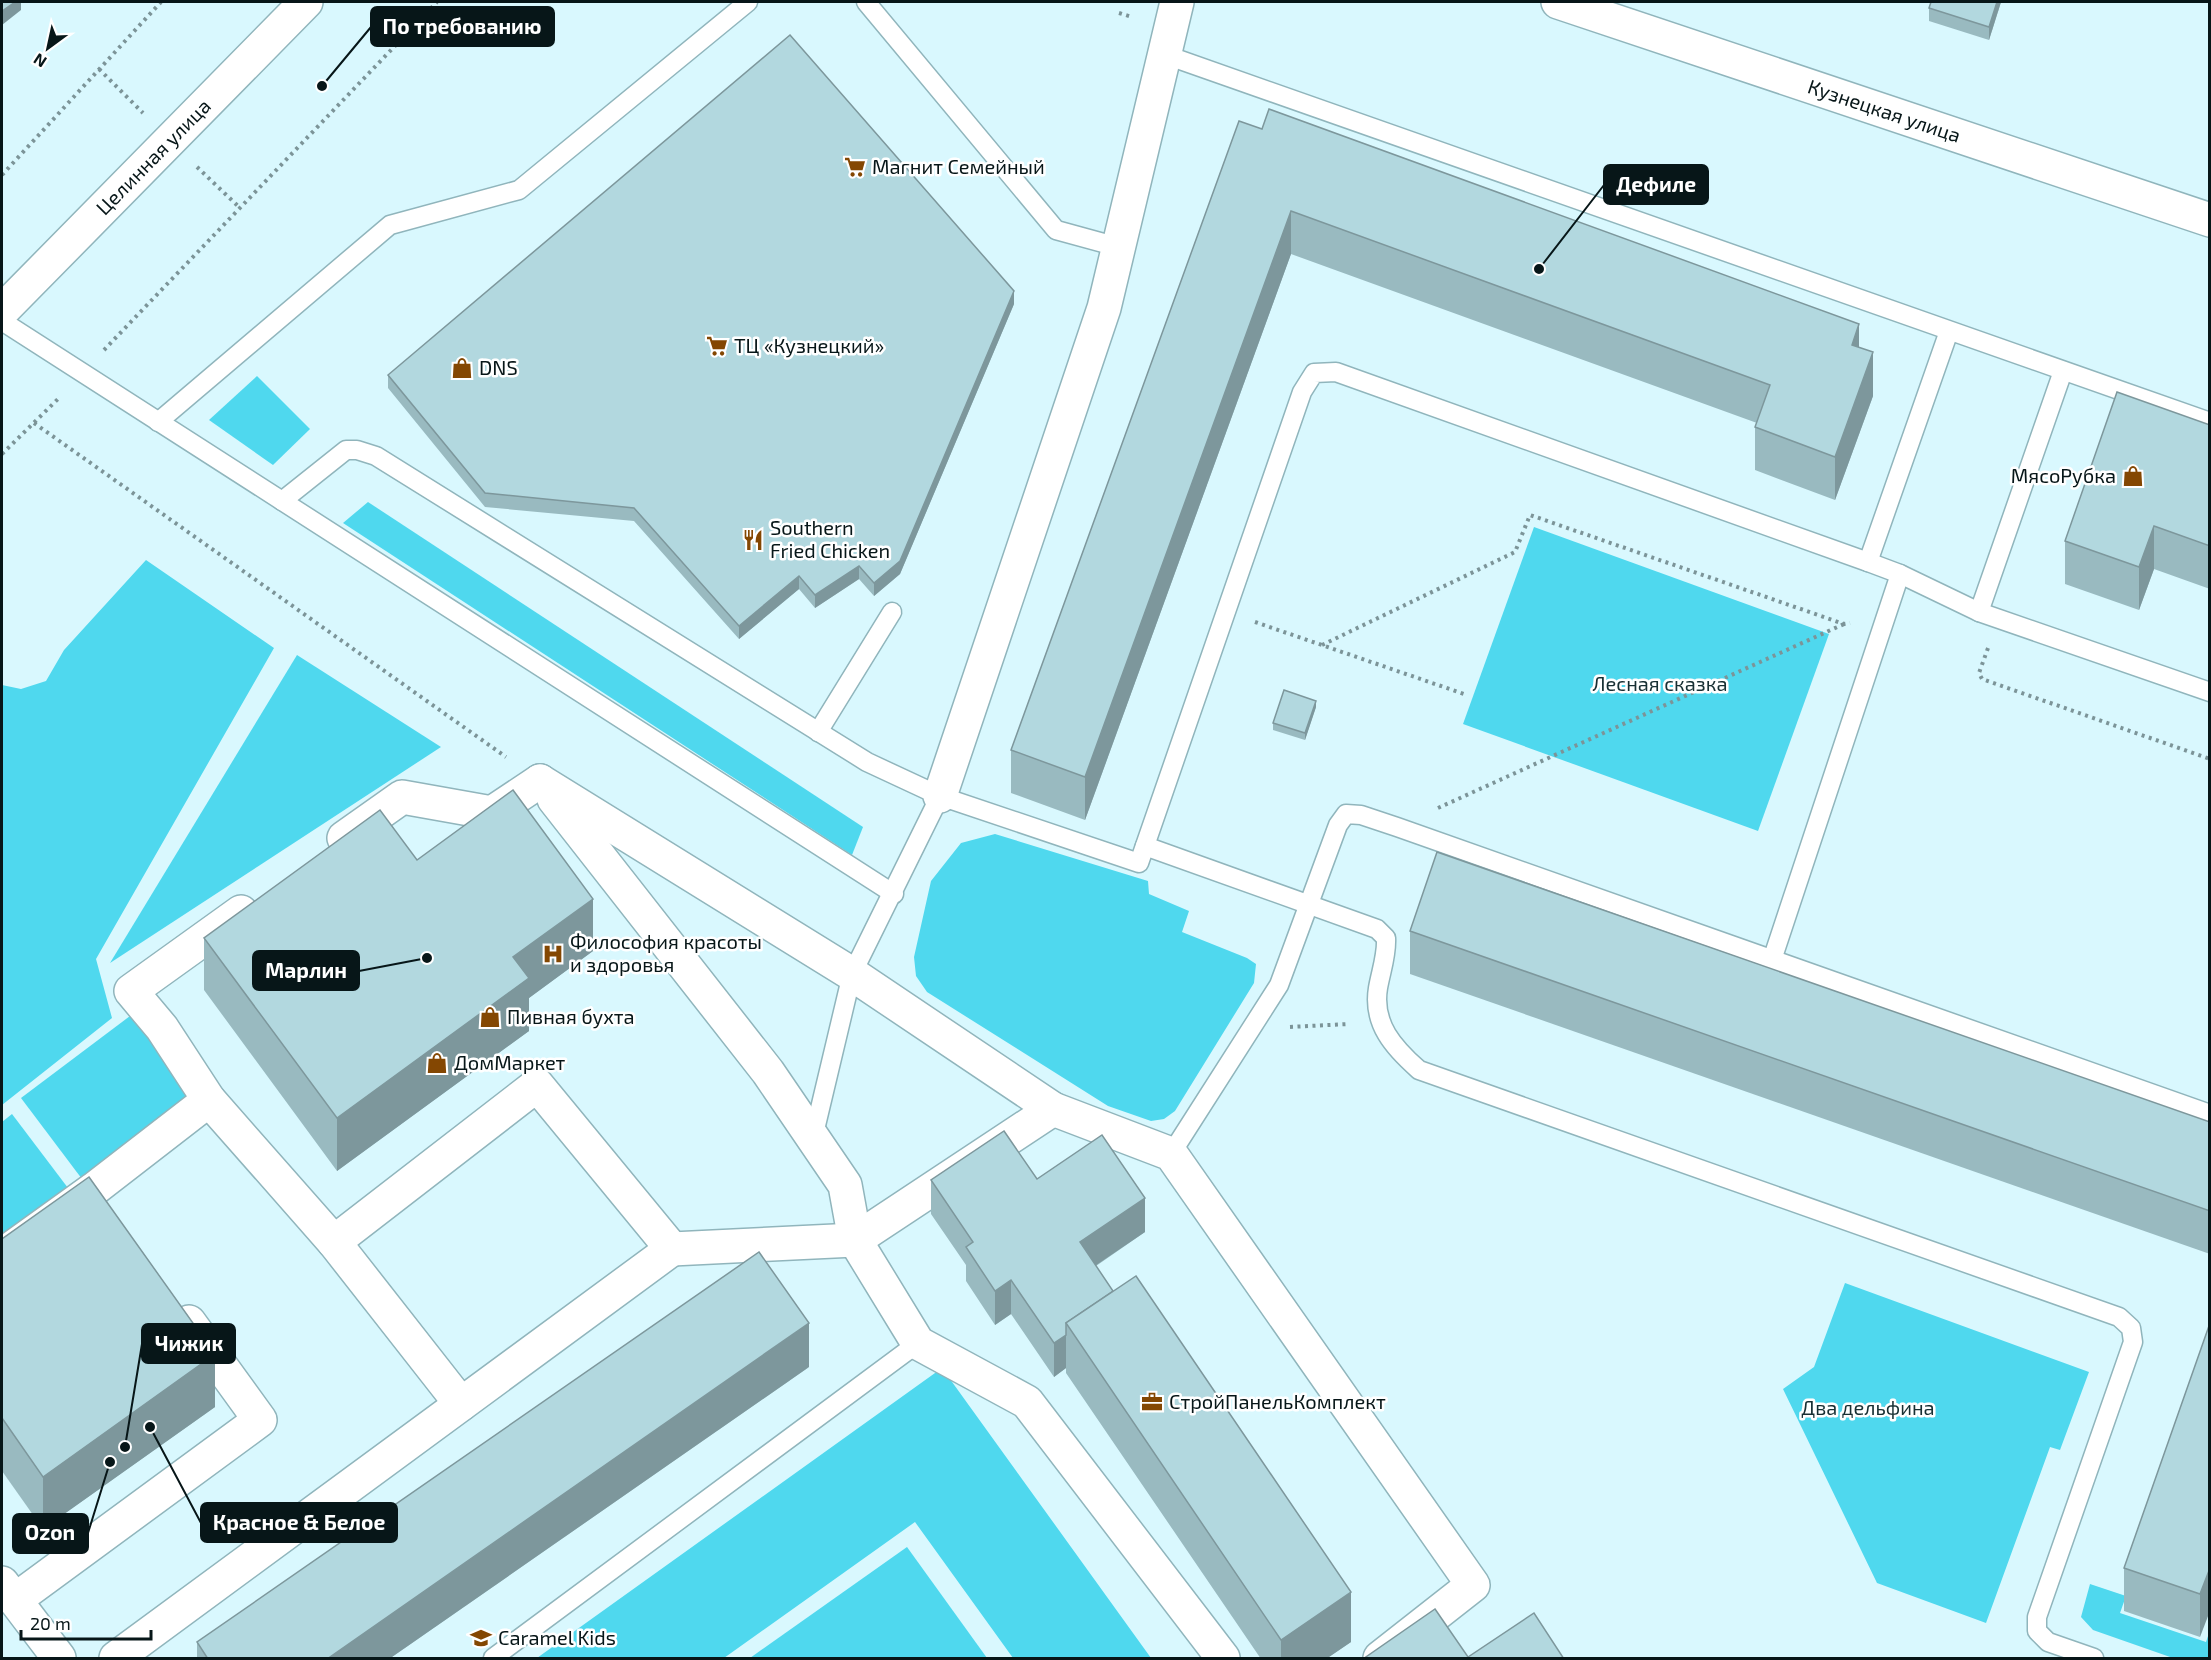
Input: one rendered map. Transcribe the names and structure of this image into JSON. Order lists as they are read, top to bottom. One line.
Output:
{"streets":{"street":["Кузнецкая улица","Целинная улица"]},"parks":["Лесная сказка","Два дельфина"],"places":{"other":["По требованию","Дефиле","Марлин","Красное & Белое","Чижик","Ozon"],"supermarket":["Магнит Семейный","ТЦ «Кузнецкий»"],"shop":["DNS","МясоРубка","Пивная бухта","ДомМаркет"],"restaurant":["Southern Fried Chicken"],"hospital":["Философия красоты и здоровья"],"office":["СтройПанельКомплект"],"school or university":["Caramel Kids"]},"scale_bar":"20 m","north":"bottom left"}
